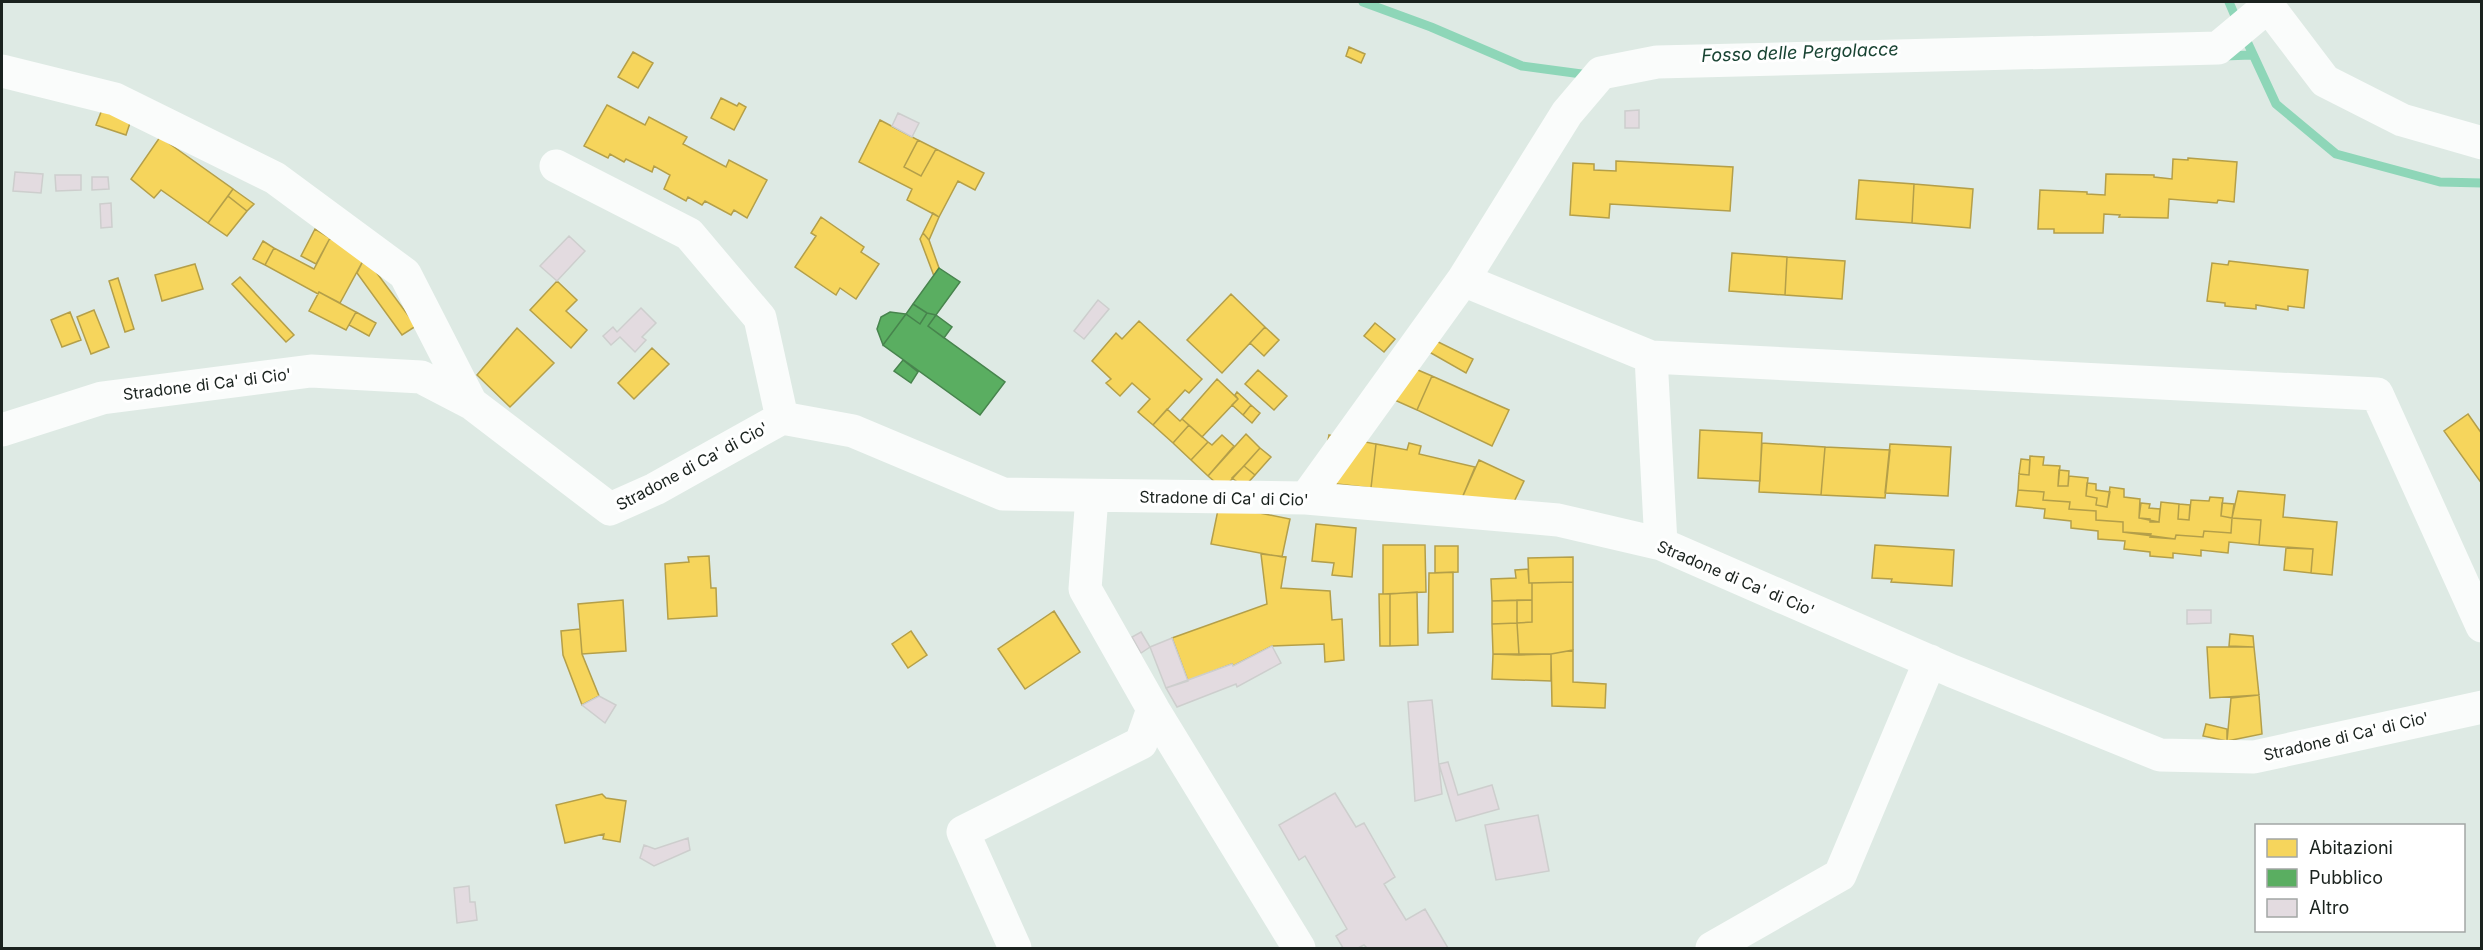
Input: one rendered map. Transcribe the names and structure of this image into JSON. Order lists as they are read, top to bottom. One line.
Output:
{"streets":{"street":["Stradone di Ca' di Cio'"]},"water":["Fosso delle Pergolacce"],"legend":["Abitazioni","Pubblico","Altro"]}
